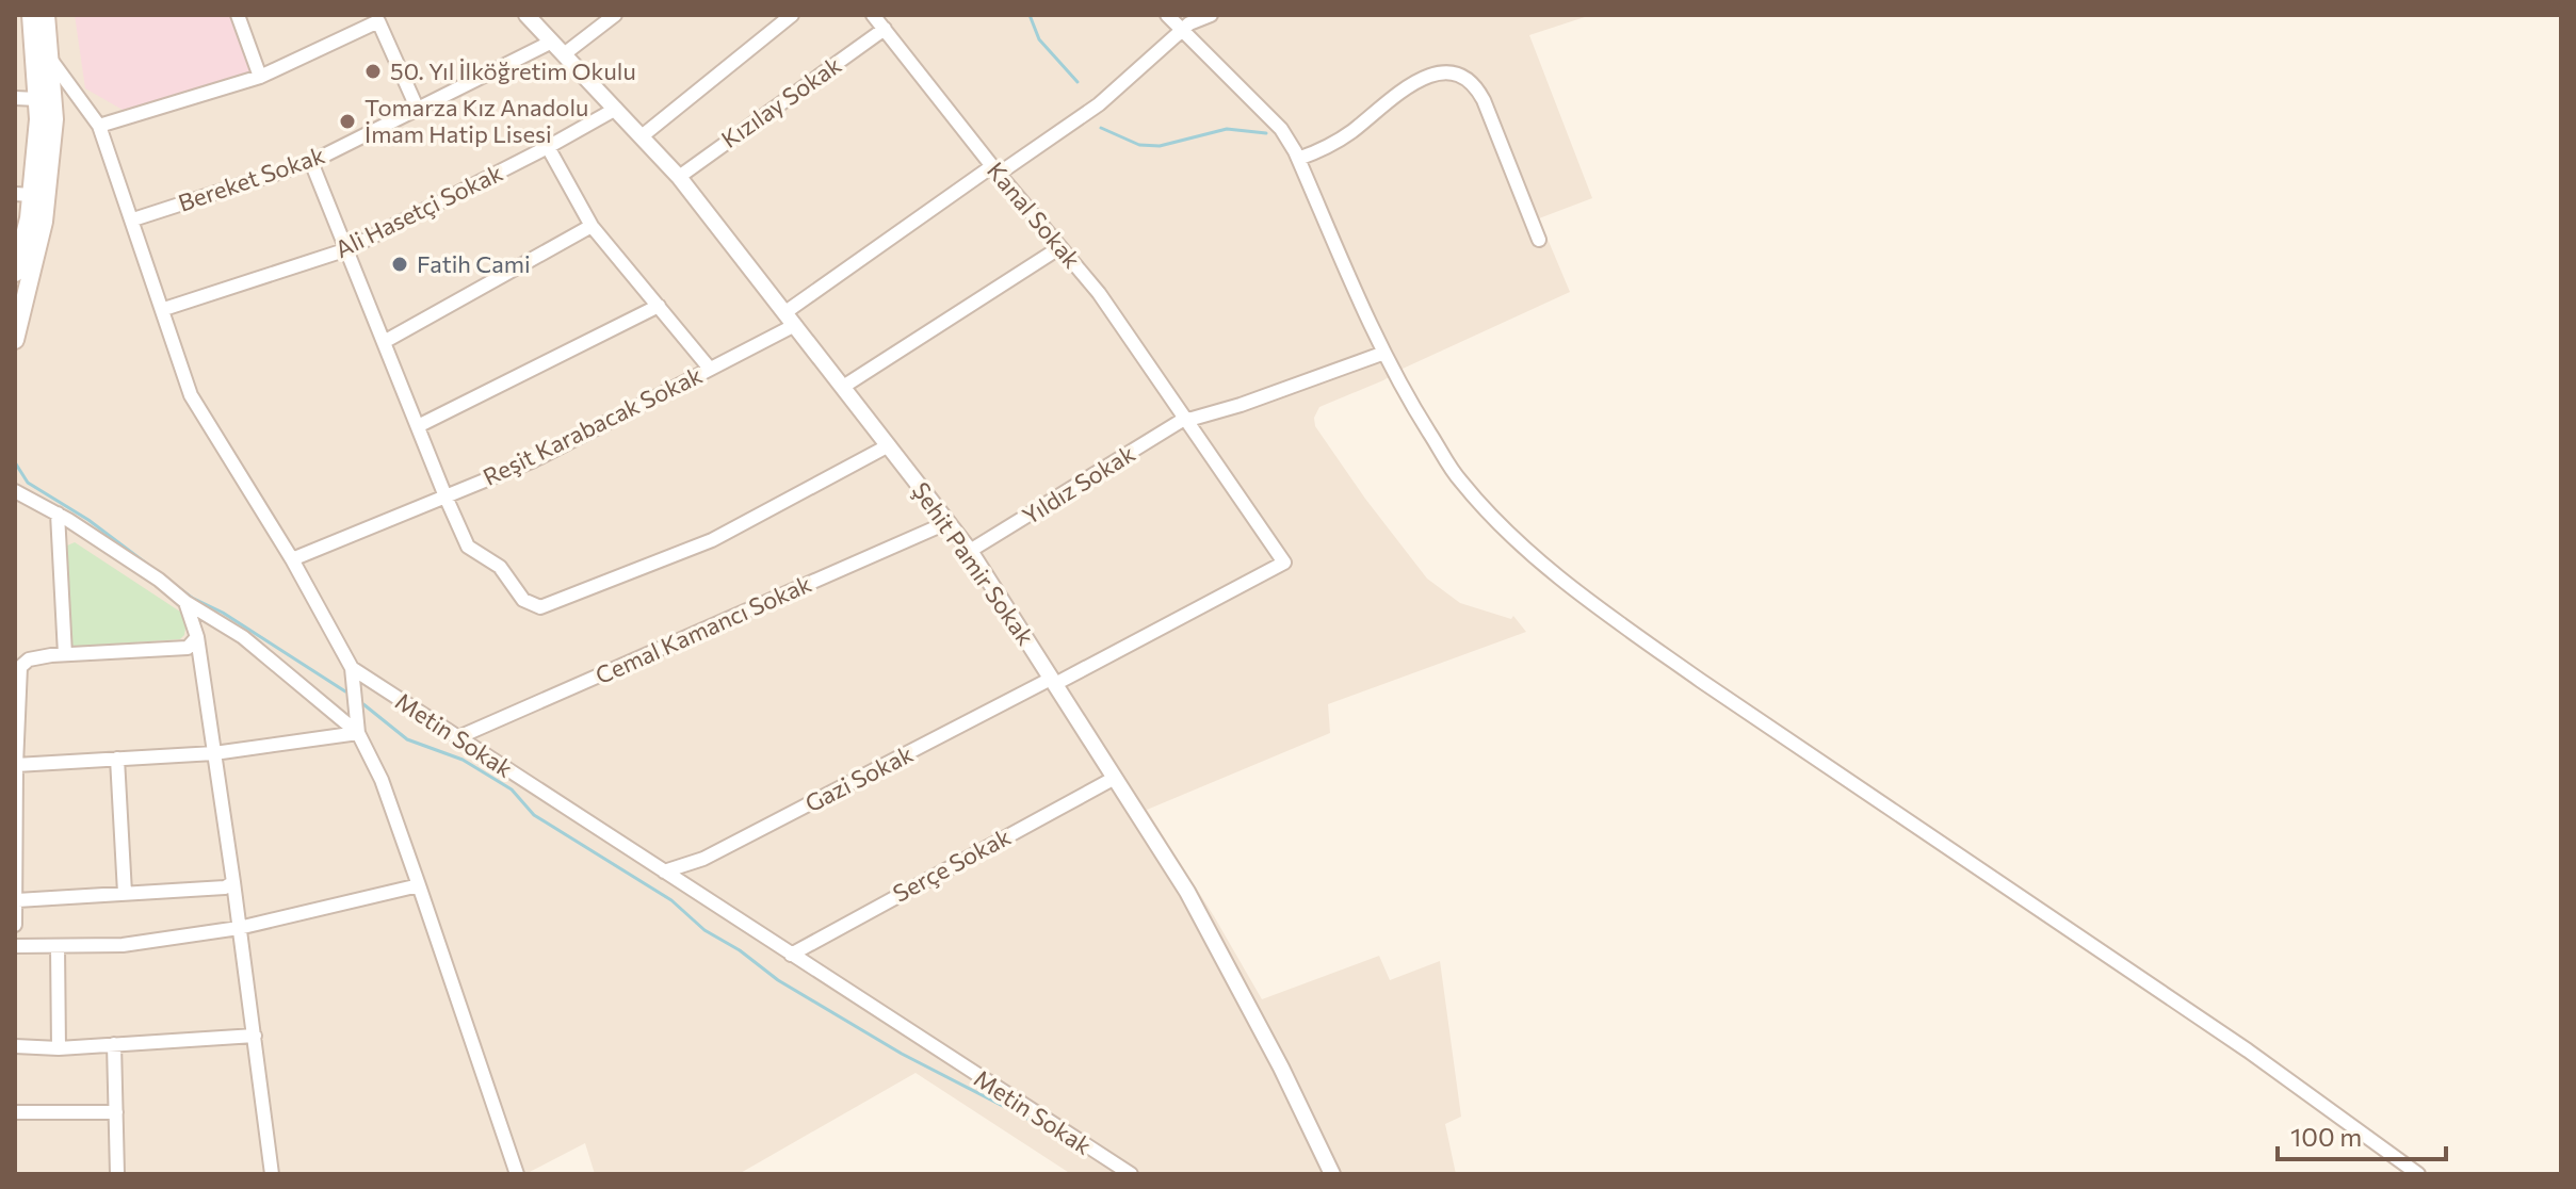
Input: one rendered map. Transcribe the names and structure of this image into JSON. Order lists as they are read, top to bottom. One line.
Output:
{"streets":{"street":["Kızılay Sokak","Bereket Sokak","Ali Hasetçi Sokak","Kanal Sokak","Reşit Karabacak Sokak","Yıldız Sokak","Şehit Pamir Sokak","Cemal Kamancı Sokak","Metin Sokak","Gazi Sokak","Serçe Sokak"]},"crossings":[["Kızılay Sokak","Kanal Sokak"],["Kızılay Sokak","Şehit Pamir Sokak"],["Bereket Sokak","Şehit Pamir Sokak"],["Bereket Sokak","Metin Sokak"],["Ali Hasetçi Sokak","Şehit Pamir Sokak"],["Ali Hasetçi Sokak","Metin Sokak"],["Kanal Sokak","Reşit Karabacak Sokak"],["Kanal Sokak","Yıldız Sokak"],["Kanal Sokak","Gazi Sokak"],["Reşit Karabacak Sokak","Şehit Pamir Sokak"],["Reşit Karabacak Sokak","Metin Sokak"],["Yıldız Sokak","Şehit Pamir Sokak"],["Şehit Pamir Sokak","Cemal Kamancı Sokak"],["Şehit Pamir Sokak","Gazi Sokak"],["Şehit Pamir Sokak","Serçe Sokak"],["Cemal Kamancı Sokak","Metin Sokak"],["Metin Sokak","Gazi Sokak"],["Metin Sokak","Serçe Sokak"]],"places":["50. Yıl İlköğretim Okulu","Tomarza Kız Anadolu İmam Hatip Lisesi","Fatih Cami"],"scale_bar":"100 m"}
